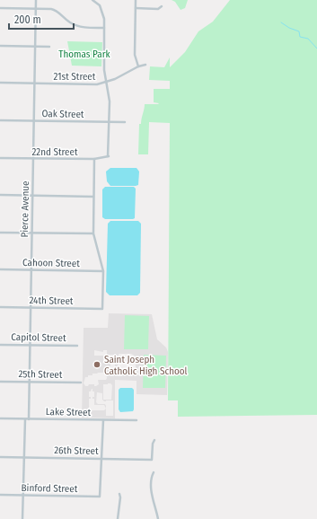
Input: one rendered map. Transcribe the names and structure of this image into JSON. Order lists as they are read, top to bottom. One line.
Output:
{"streets":{"street":["21st Street","Oak Street","22nd Street","Pierce Avenue","Cahoon Street","24th Street","Capitol Street","25th Street","Lake Street","26th Street","Binford Street"]},"crossings":[["21st Street","Pierce Avenue"],["Oak Street","22nd Street"],["Oak Street","Pierce Avenue"],["22nd Street","Pierce Avenue"],["Pierce Avenue","Cahoon Street"],["Pierce Avenue","24th Street"],["Pierce Avenue","Capitol Street"],["Pierce Avenue","25th Street"],["Pierce Avenue","Lake Street"],["Cahoon Street","24th Street"],["26th Street","Binford Street"]],"parks":["Thomas Park"],"places":["Saint Joseph Catholic High School"],"scale_bar":"200 m"}
